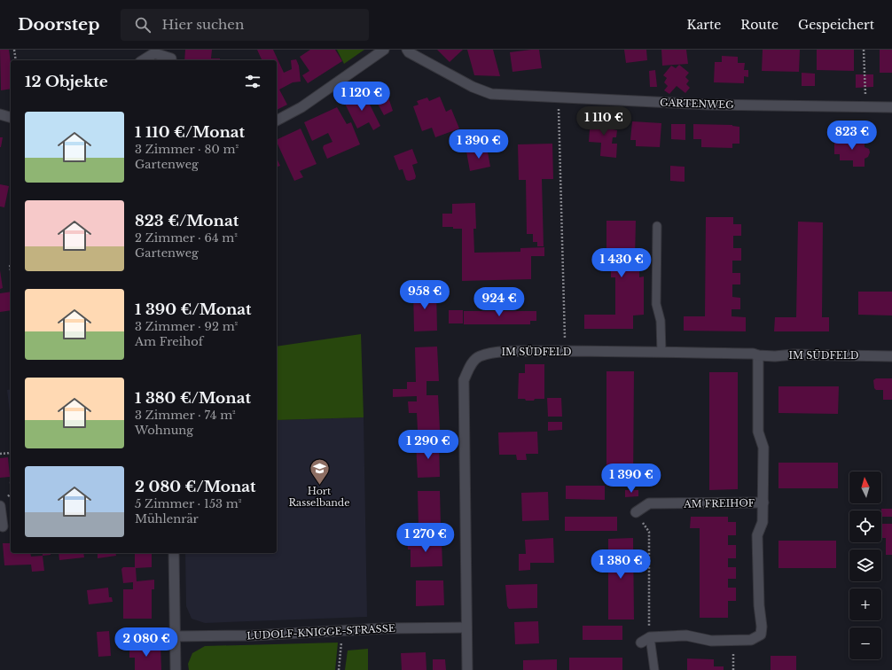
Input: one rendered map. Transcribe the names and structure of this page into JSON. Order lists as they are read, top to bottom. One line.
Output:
{"streets":{"street":["GARTENWEG","IM SÜDFELD","AM FREIHOF","LUDOLF-KNIGGE-STRASSE"]},"crossings":[["IM SÜDFELD","LUDOLF-KNIGGE-STRASSE"]],"places":{"school or university":["Hort Rasselbande"]},"north":"top","page":{"header":"Doorstep","search":"Hier suchen","nav":["Karte","Route","Gespeichert"],"heading":"12 Objekte","price":["1 120 €","1 110 €","823 €","1 390 €","1 430 €","958 €","924 €","1 290 €","1 390 €","1 270 €","1 380 €","2 080 €"],"list":[{"name":"1 110 €/Monat","note":"3 Zimmer · 80 m² · Gartenweg"},{"name":"823 €/Monat","note":"2 Zimmer · 64 m² · Gartenweg"},{"name":"1 390 €/Monat","note":"3 Zimmer · 92 m² · Am Freihof"},{"name":"1 380 €/Monat","note":"3 Zimmer · 74 m² · Wohnung"},{"name":"2 080 €/Monat","note":"5 Zimmer · 153 m² · Mühlenrär"}],"map_buttons":["+","−"]}}
